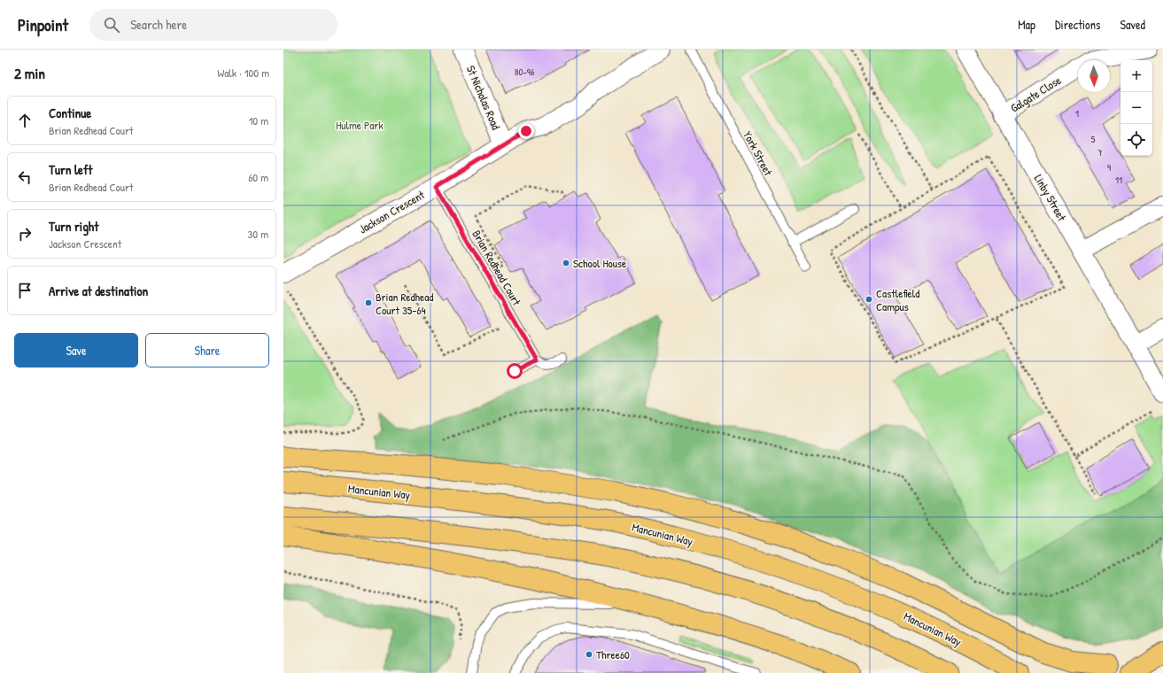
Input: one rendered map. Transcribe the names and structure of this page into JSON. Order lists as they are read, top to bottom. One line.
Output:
{"streets":{"highway":["Mancunian Way"],"street":["Galgate Close","St Nicholas Road","Linby Street","Jackson Crescent"],"lane":["York Street","Brian Redhead Court"]},"crossings":[["Galgate Close","Linby Street"],["St Nicholas Road","Jackson Crescent"],["Jackson Crescent","Brian Redhead Court"]],"parks":["Hulme Park"],"places":["School House","Castlefield Campus","Brian Redhead Court 35-64","Three60"],"house_numbers":["80-96","1","5","7","9","11"],"north":"bottom","page":{"header":"Pinpoint","search":"Search here","nav":["Map","Directions","Saved"],"heading":["2 min","Walk · 100 m"],"map_buttons":["+","−"],"list":[["Continue","Brian Redhead Court","10 m"],["Turn left","Brian Redhead Court","60 m"],["Turn right","Jackson Crescent","30 m"],"Arrive at destination"],"buttons":["Save","Share"]}}
